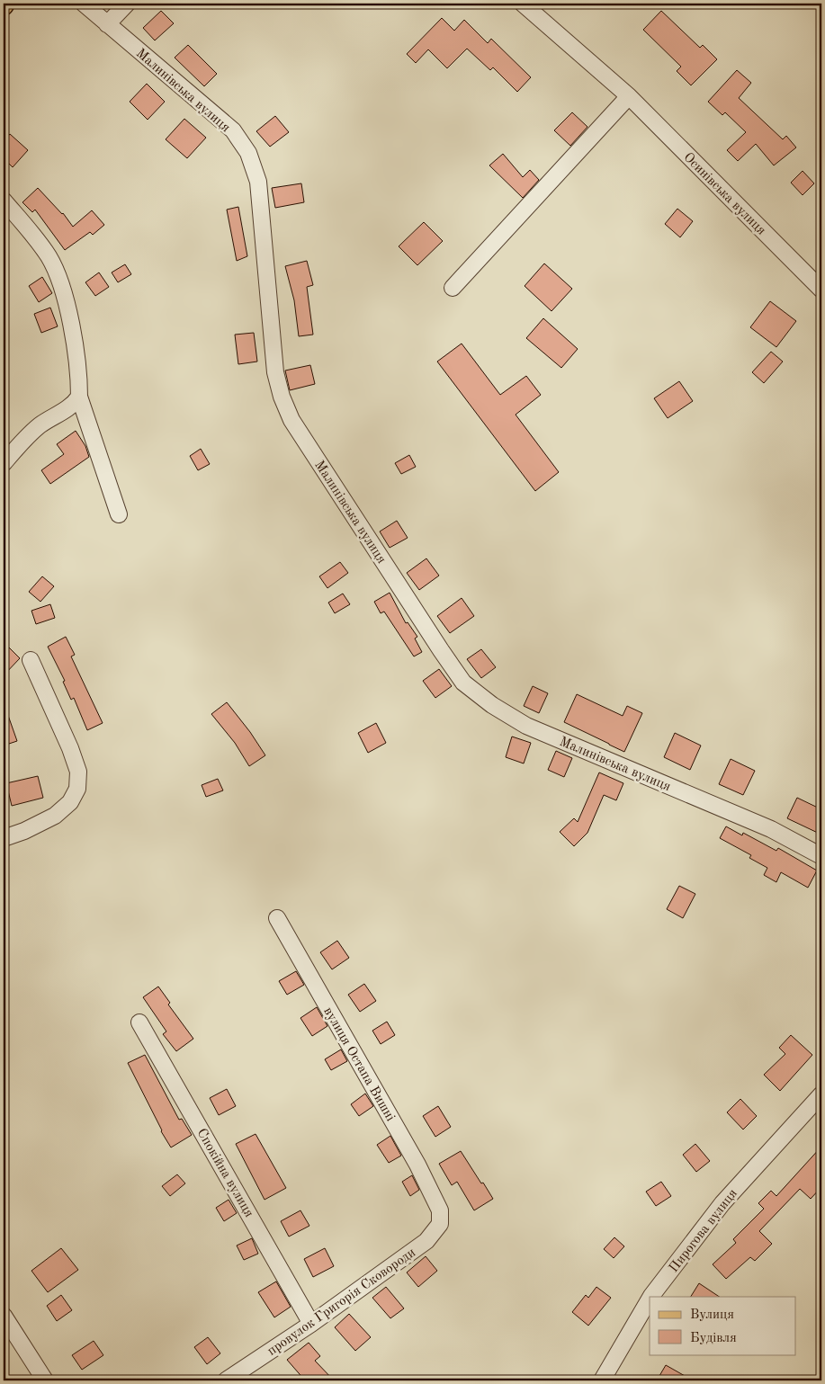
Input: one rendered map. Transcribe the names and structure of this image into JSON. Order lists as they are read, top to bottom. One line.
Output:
{"streets":{"street":["Малинівська вулиця","Осинівська вулиця","вулиця Остапа Вишні","Спокійна вулиця","Пирогова вулиця","провулок Григорія Сковороди"]},"crossings":[["вулиця Остапа Вишні","провулок Григорія Сковороди"],["Спокійна вулиця","провулок Григорія Сковороди"]],"legend":["Вулиця","Будівля"]}
